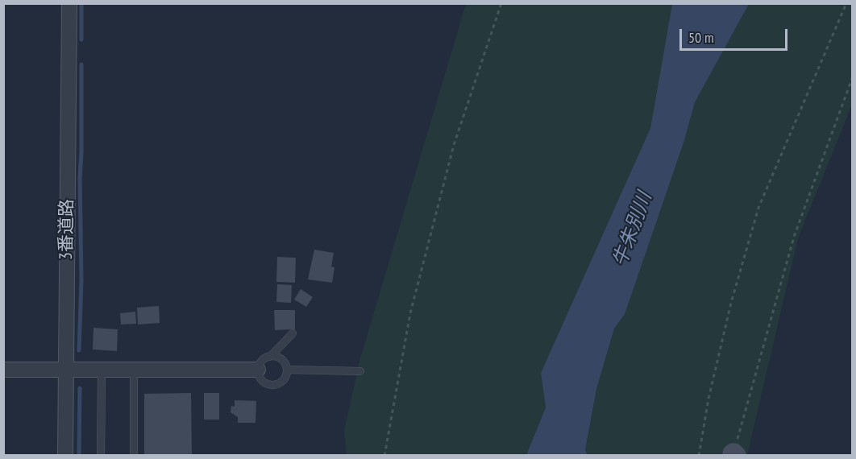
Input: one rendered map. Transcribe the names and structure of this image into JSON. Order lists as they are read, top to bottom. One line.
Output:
{"streets":{"street":["3番道路"]},"water":["牛朱別川"],"scale_bar":"50 m"}
